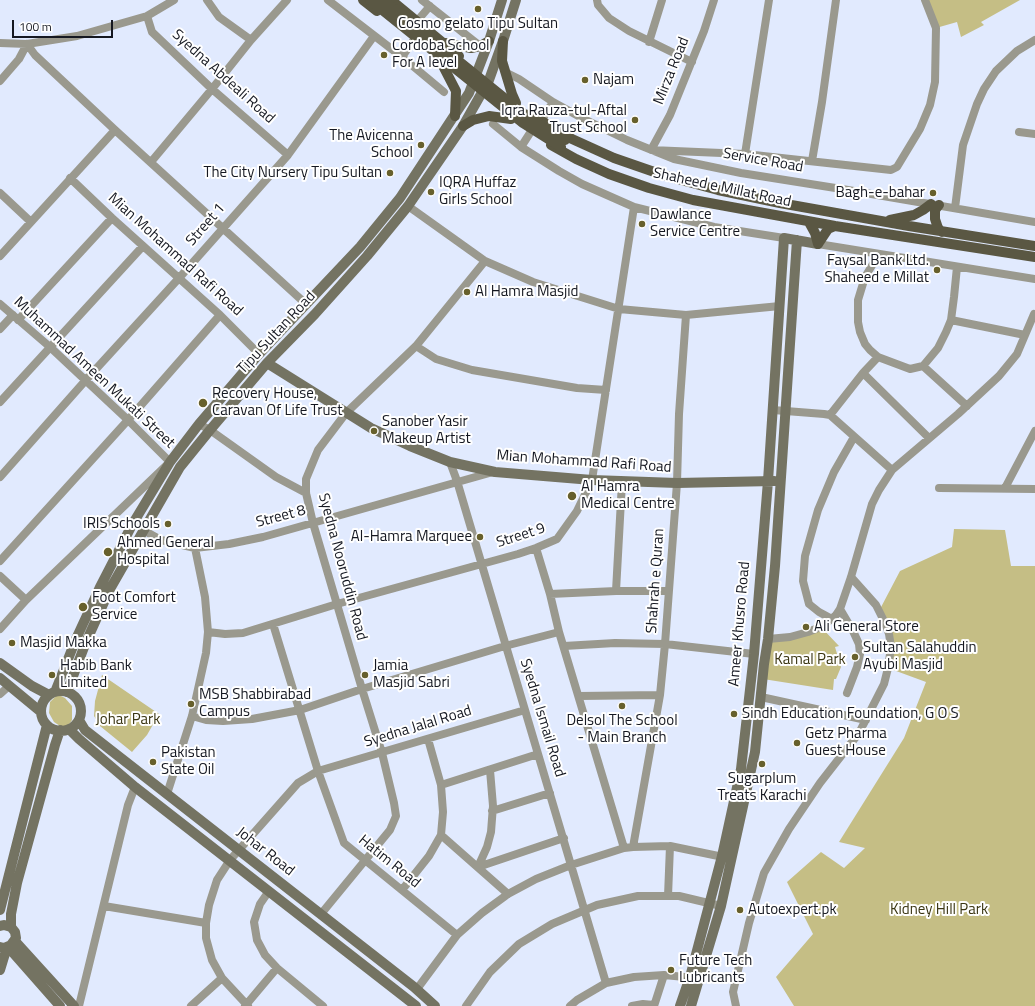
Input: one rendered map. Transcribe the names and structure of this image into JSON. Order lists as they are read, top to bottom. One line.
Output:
{"streets":{"main road":["Shaheed e Millat Road","Mian Mohammad Rafi Road","Tipu Sultan Road","Ameer Khusro Road","Johar Road"],"street":["Mirza Road","Syedna Abdeali Road","Service Road","Street 1","Muhammad Ameen Mukati Street","Street 8","Street 9","Syedna Nooruddin Road","Shahrah e Quran","Syedna Ismail Road","Syedna Jalal Road","Hatim Road"]},"crossings":[["Mirza Road","Service Road"],["Syedna Abdeali Road","Street 1"],["Shaheed e Millat Road","Tipu Sultan Road"],["Street 1","Mian Mohammad Rafi Road"],["Street 1","Muhammad Ameen Mukati Street"],["Mian Mohammad Rafi Road","Tipu Sultan Road"],["Mian Mohammad Rafi Road","Street 8"],["Mian Mohammad Rafi Road","Street 9"],["Mian Mohammad Rafi Road","Syedna Nooruddin Road"],["Mian Mohammad Rafi Road","Shahrah e Quran"],["Mian Mohammad Rafi Road","Ameer Khusro Road"],["Mian Mohammad Rafi Road","Syedna Ismail Road"],["Tipu Sultan Road","Muhammad Ameen Mukati Street"],["Tipu Sultan Road","Street 8"],["Tipu Sultan Road","Johar Road"],["Street 8","Syedna Nooruddin Road"],["Street 8","Syedna Ismail Road"],["Street 9","Syedna Nooruddin Road"],["Street 9","Syedna Ismail Road"],["Street 9","Hatim Road"],["Syedna Nooruddin Road","Syedna Jalal Road"],["Syedna Nooruddin Road","Johar Road"],["Syedna Nooruddin Road","Hatim Road"],["Syedna Ismail Road","Syedna Jalal Road"],["Syedna Jalal Road","Johar Road"],["Syedna Jalal Road","Hatim Road"]],"parks":["Kamal Park","Johar Park","Kidney Hill Park"],"places":["Cosmo gelato Tipu Sultan","Cordoba School For A level","Najam","Iqra Rauza-tul-Aftal Trust School","The Avicenna School","The City Nursery Tipu Sultan","IQRA Huffaz Girls School","Bagh-e-bahar","Dawlance Service Centre","Faysal Bank Ltd. Shaheed e Millat","Al Hamra Masjid","Recovery House, Caravan Of Life Trust","Sanober Yasir Makeup Artist","Al Hamra Medical Centre","IRIS Schools","Al-Hamra Marquee","Ahmed General Hospital","Foot Comfort Service","Ali General Store","Masjid Makka","Sultan Salahuddin Ayubi Masjid","Habib Bank Limited","Jamia Masjid Sabri","MSB Shabbirabad Campus","Delsol The School - Main Branch","Sindh Education Foundation, G O S","Getz Pharma Guest House","Pakistan State Oil","Sugarplum Treats Karachi","Autoexpert.pk","Future Tech Lubricants"],"scale_bar":"100 m"}
